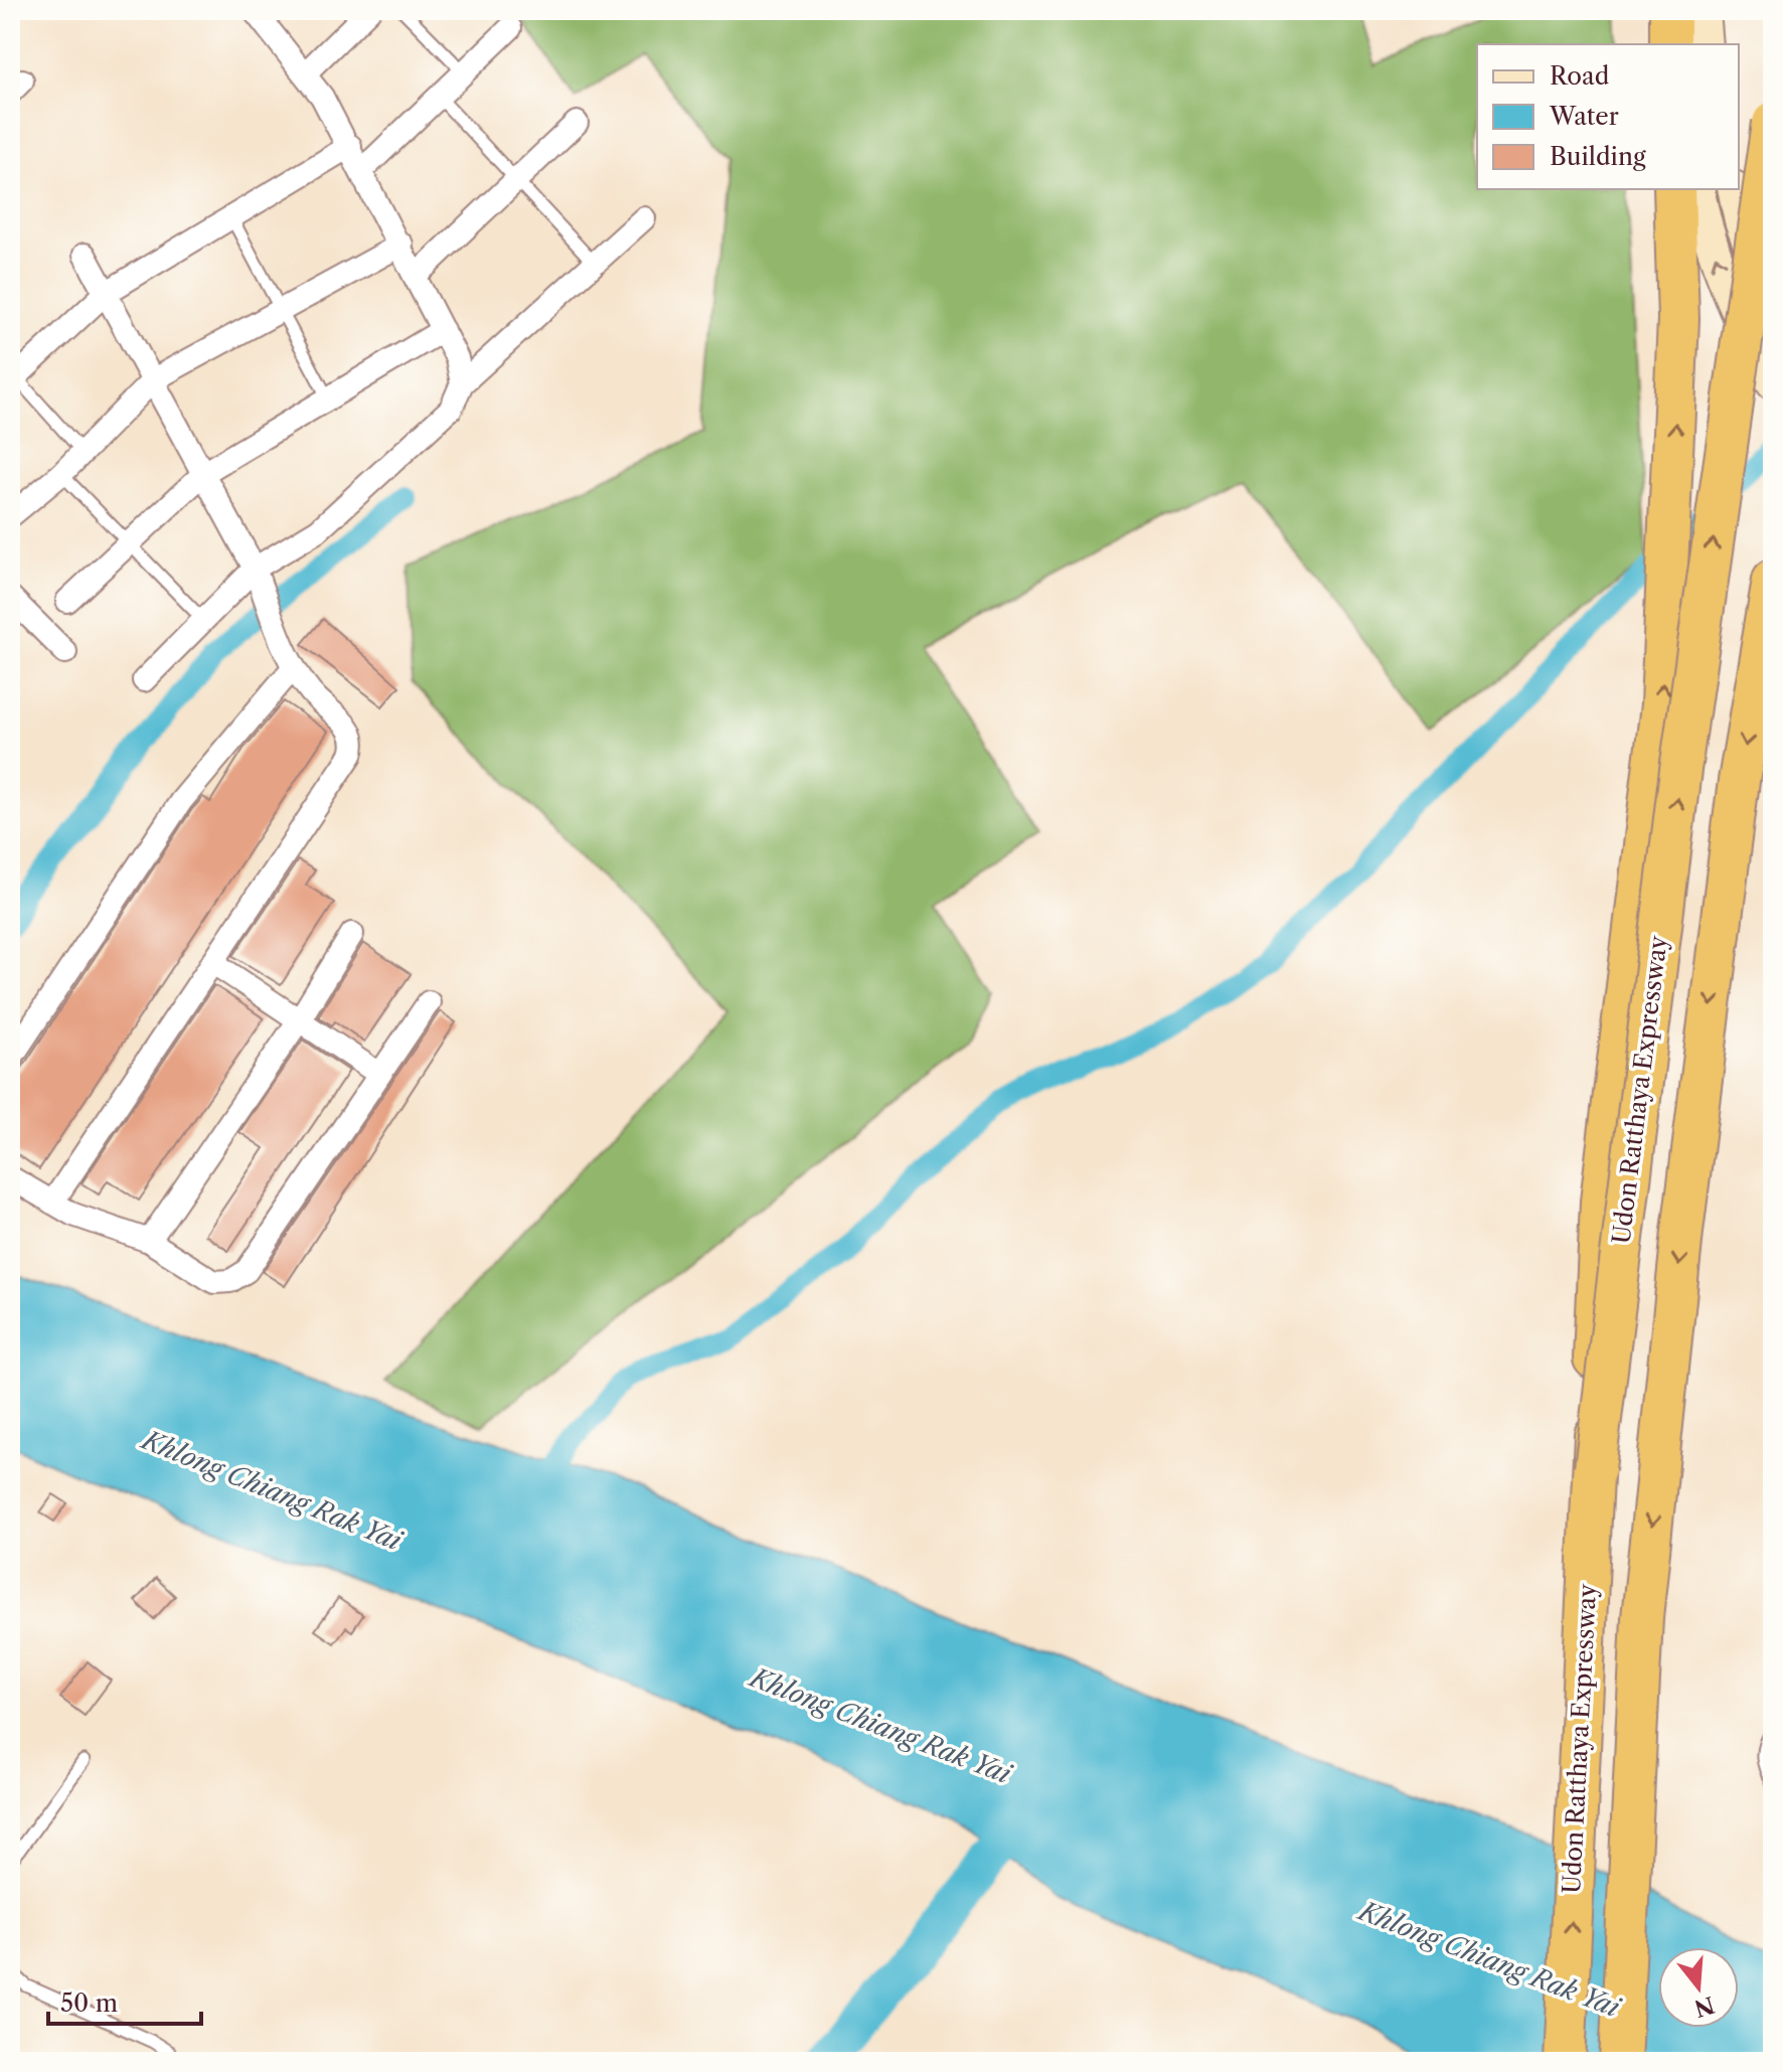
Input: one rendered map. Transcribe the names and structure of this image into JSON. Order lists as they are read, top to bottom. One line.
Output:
{"streets":{"highway":["Udon Ratthaya Expressway"]},"water":["Khlong Chiang Rak Yai"],"legend":["Road","Water","Building"],"scale_bar":"50 m","north":"bottom"}
